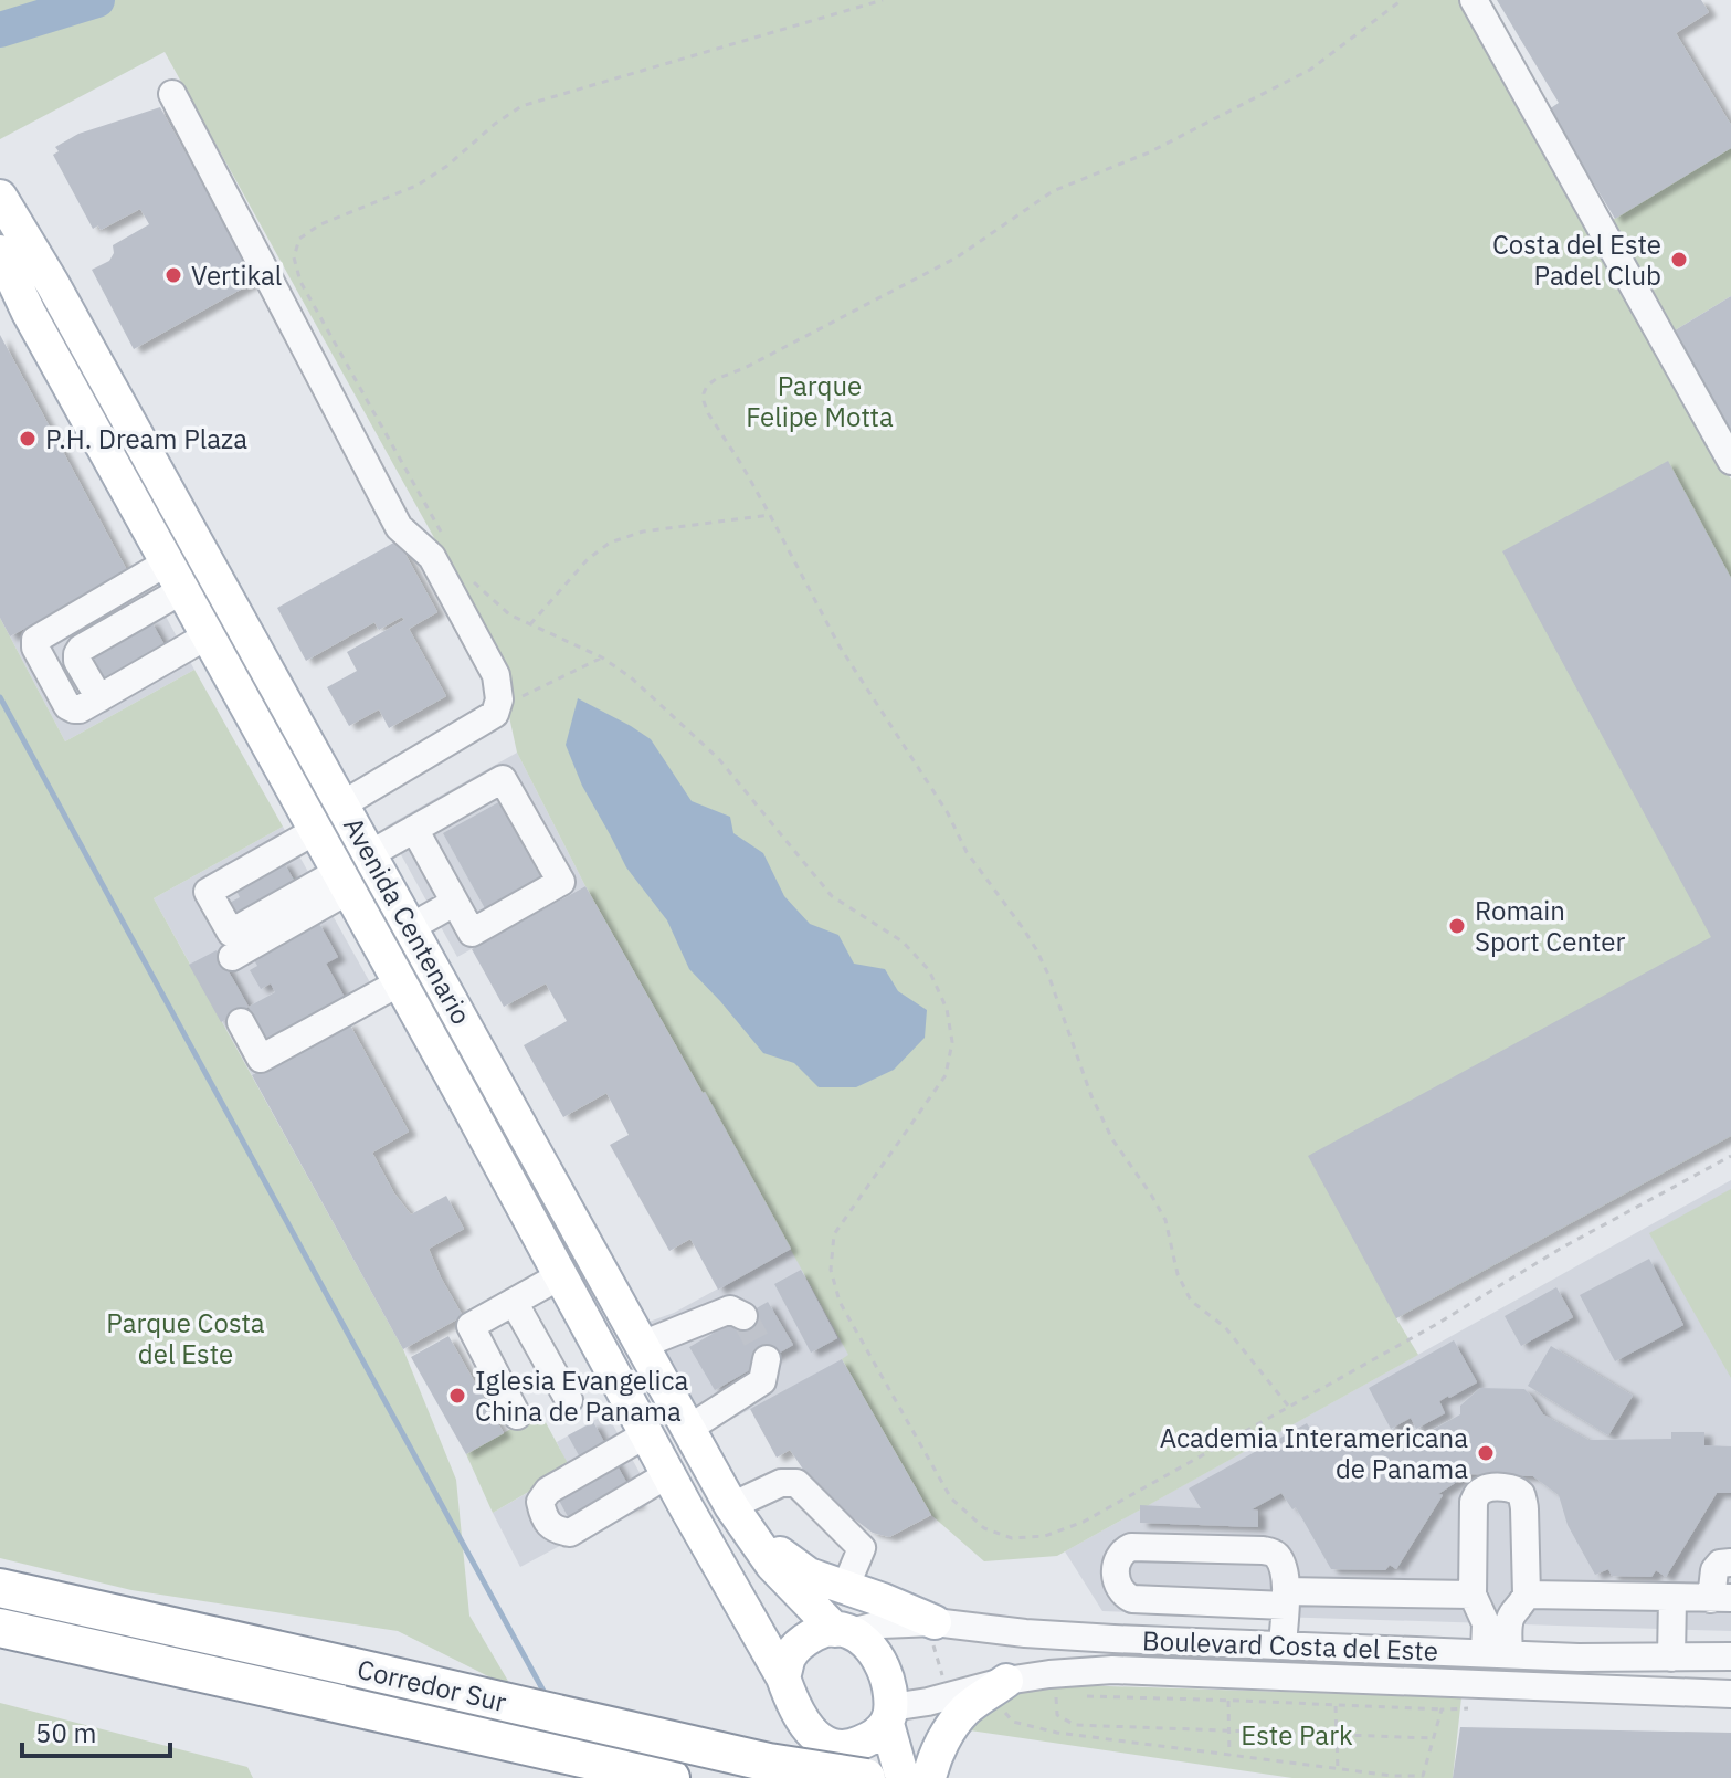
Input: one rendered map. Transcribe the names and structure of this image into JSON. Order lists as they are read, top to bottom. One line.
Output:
{"streets":{"highway":["Corredor Sur"],"main road":["Avenida Centenario"],"street":["Boulevard Costa del Este"]},"crossings":[["Avenida Centenario","Boulevard Costa del Este"]],"parks":["Parque Felipe Motta","Parque Costa del Este","Este Park"],"places":["Costa del Este Padel Club","Vertikal","P.H. Dream Plaza","Romain Sport Center","Iglesia Evangelica China de Panama","Academia Interamericana de Panama"],"scale_bar":"50 m"}
